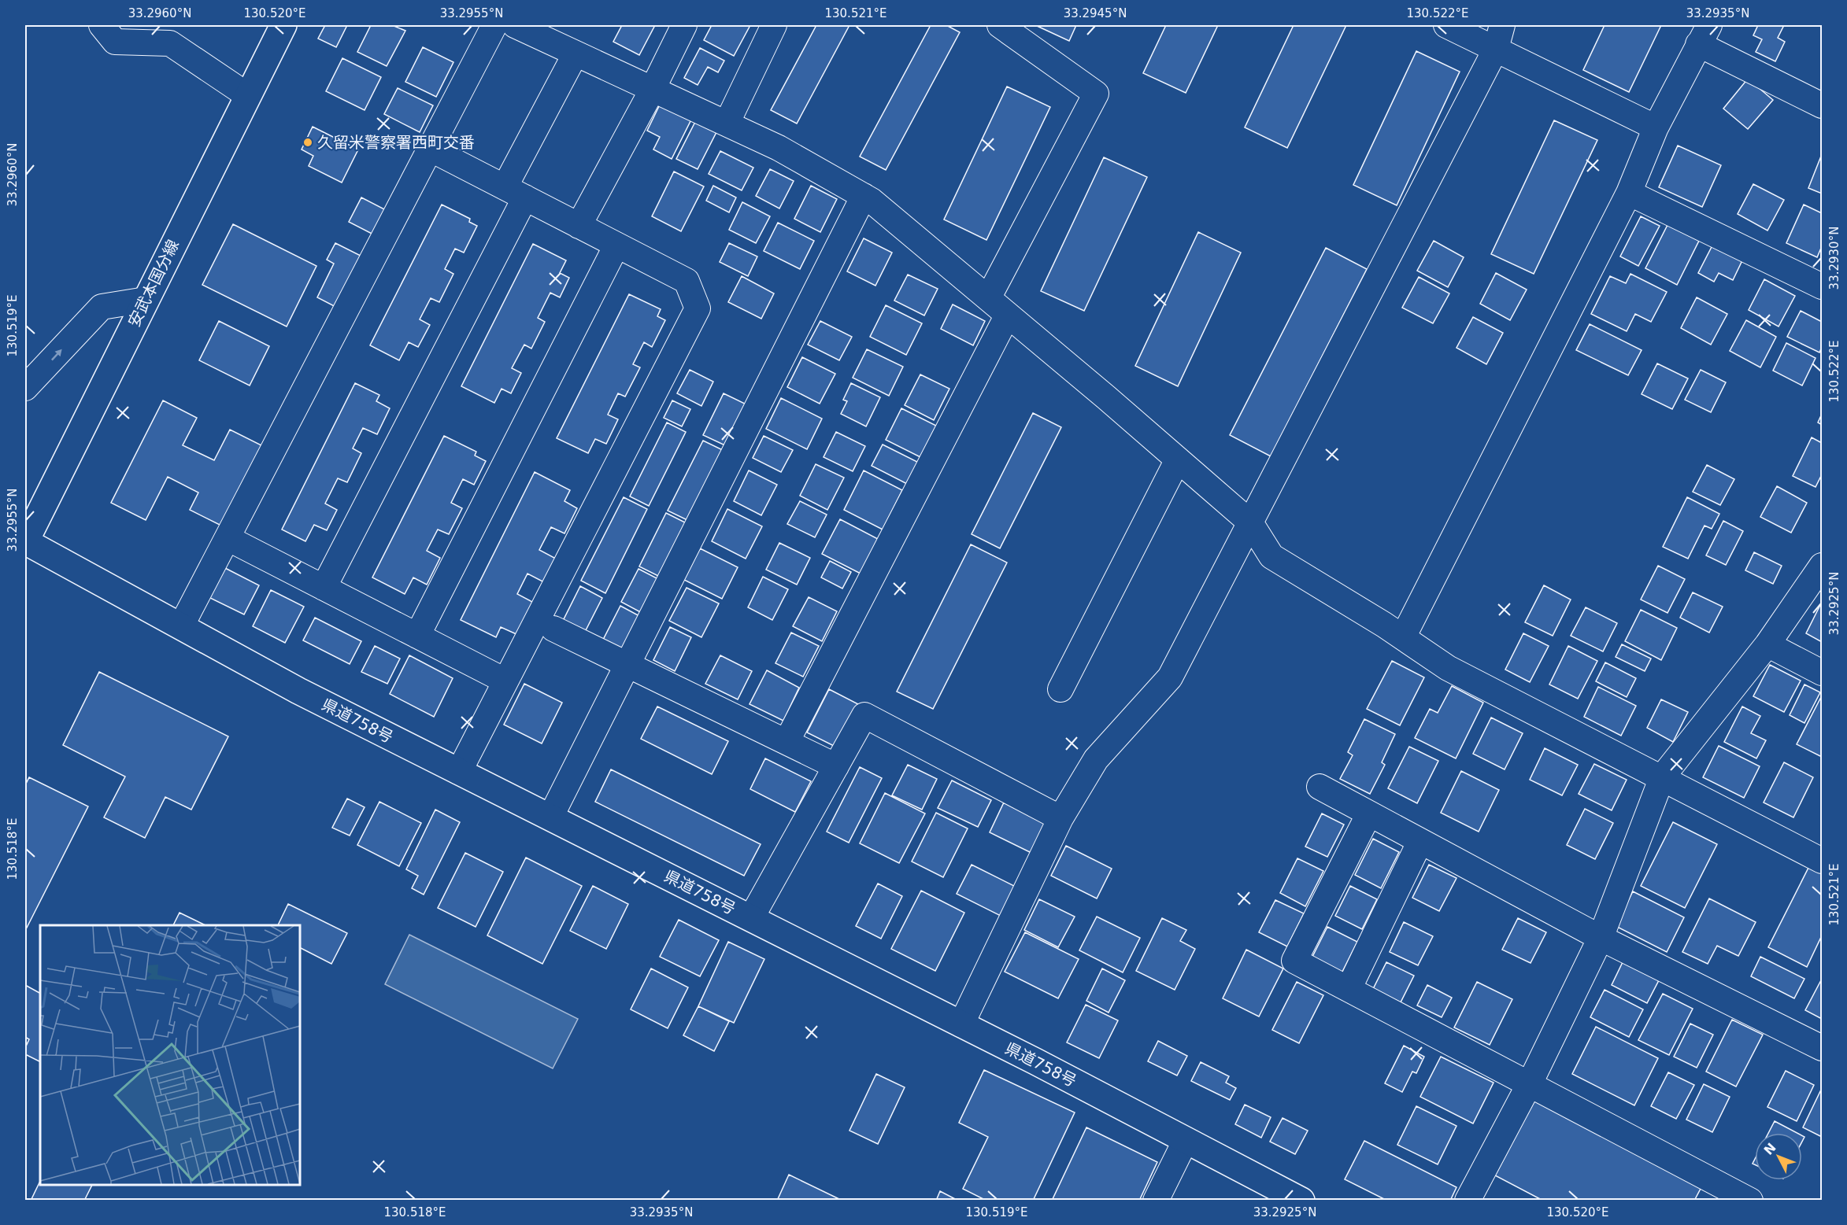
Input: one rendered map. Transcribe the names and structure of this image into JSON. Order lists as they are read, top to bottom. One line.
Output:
{"streets":{"main road":["安武本国分線","県道758号"]},"crossings":[["安武本国分線","県道758号"]],"places":["久留米警察署西町交番"],"north":"top left","coordinates":["33.2960°N","130.520°E","33.2955°N","130.521°E","33.2945°N","130.522°E","33.2935°N","33.2930°N","130.519°E","33.2925°N","130.518°E"]}
